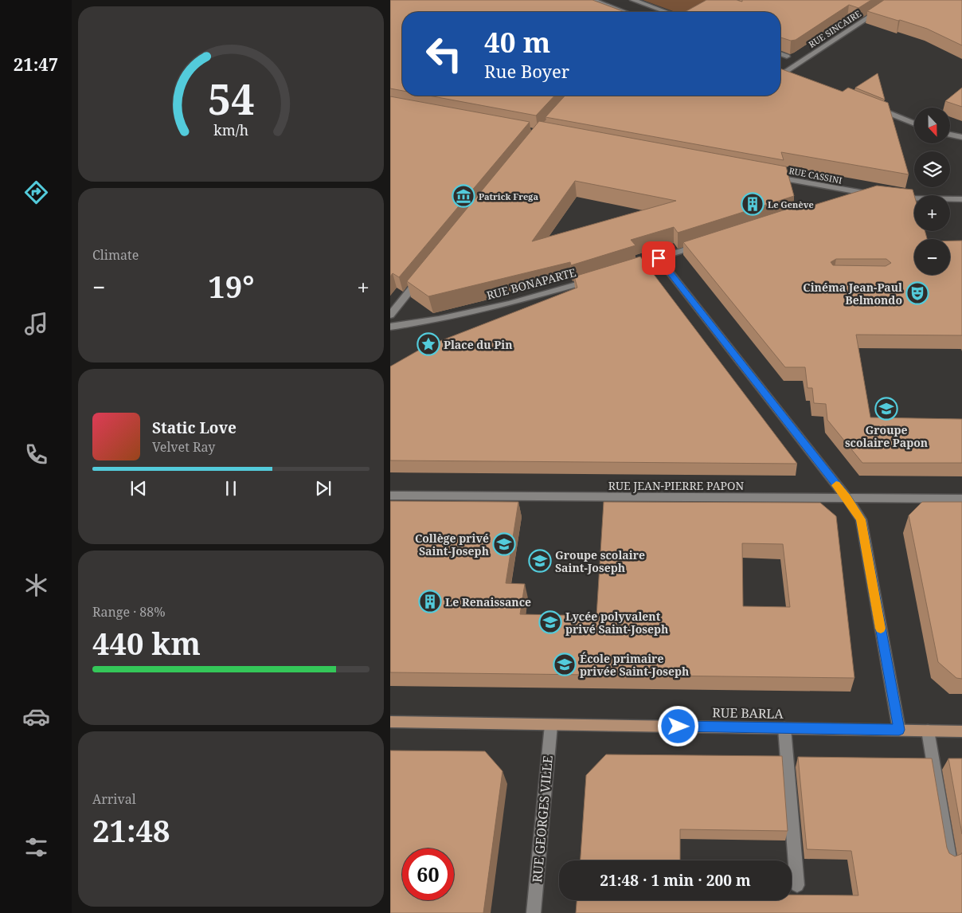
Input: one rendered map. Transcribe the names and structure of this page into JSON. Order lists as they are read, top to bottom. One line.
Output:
{"streets":{"main road":["RUE BARLA"],"street":["RUE SINCAIRE","RUE CASSINI","RUE BONAPARTE","RUE JEAN-PIERRE PAPON","RUE GEORGES VILLE"]},"crossings":[["RUE BARLA","RUE GEORGES VILLE"]],"places":{"museum":["Patrick Frega"],"building":["Le Genève","Le Renaissance"],"theatre":["Cinéma Jean-Paul Belmondo"],"place":["Place du Pin"],"school or university":["Groupe scolaire Papon","Collège privé Saint-Joseph","Groupe scolaire Saint-Joseph","Lycée polyvalent privé Saint-Joseph","École primaire privée Saint-Joseph"]},"north":"bottom","page":{"tabs":"21:47","turn":["40 m","Rue Boyer"],"map_buttons":["+","−"],"tile":["Climate",["Range · 88%","440 km"],["Arrival","21:48"]],"heat":["−","19°","+"],"song":["Static Love","Velvet Ray"],"limit":"60","trip":"21:48 · 1 min · 200 m","gauge":["54","km/h"]}}
